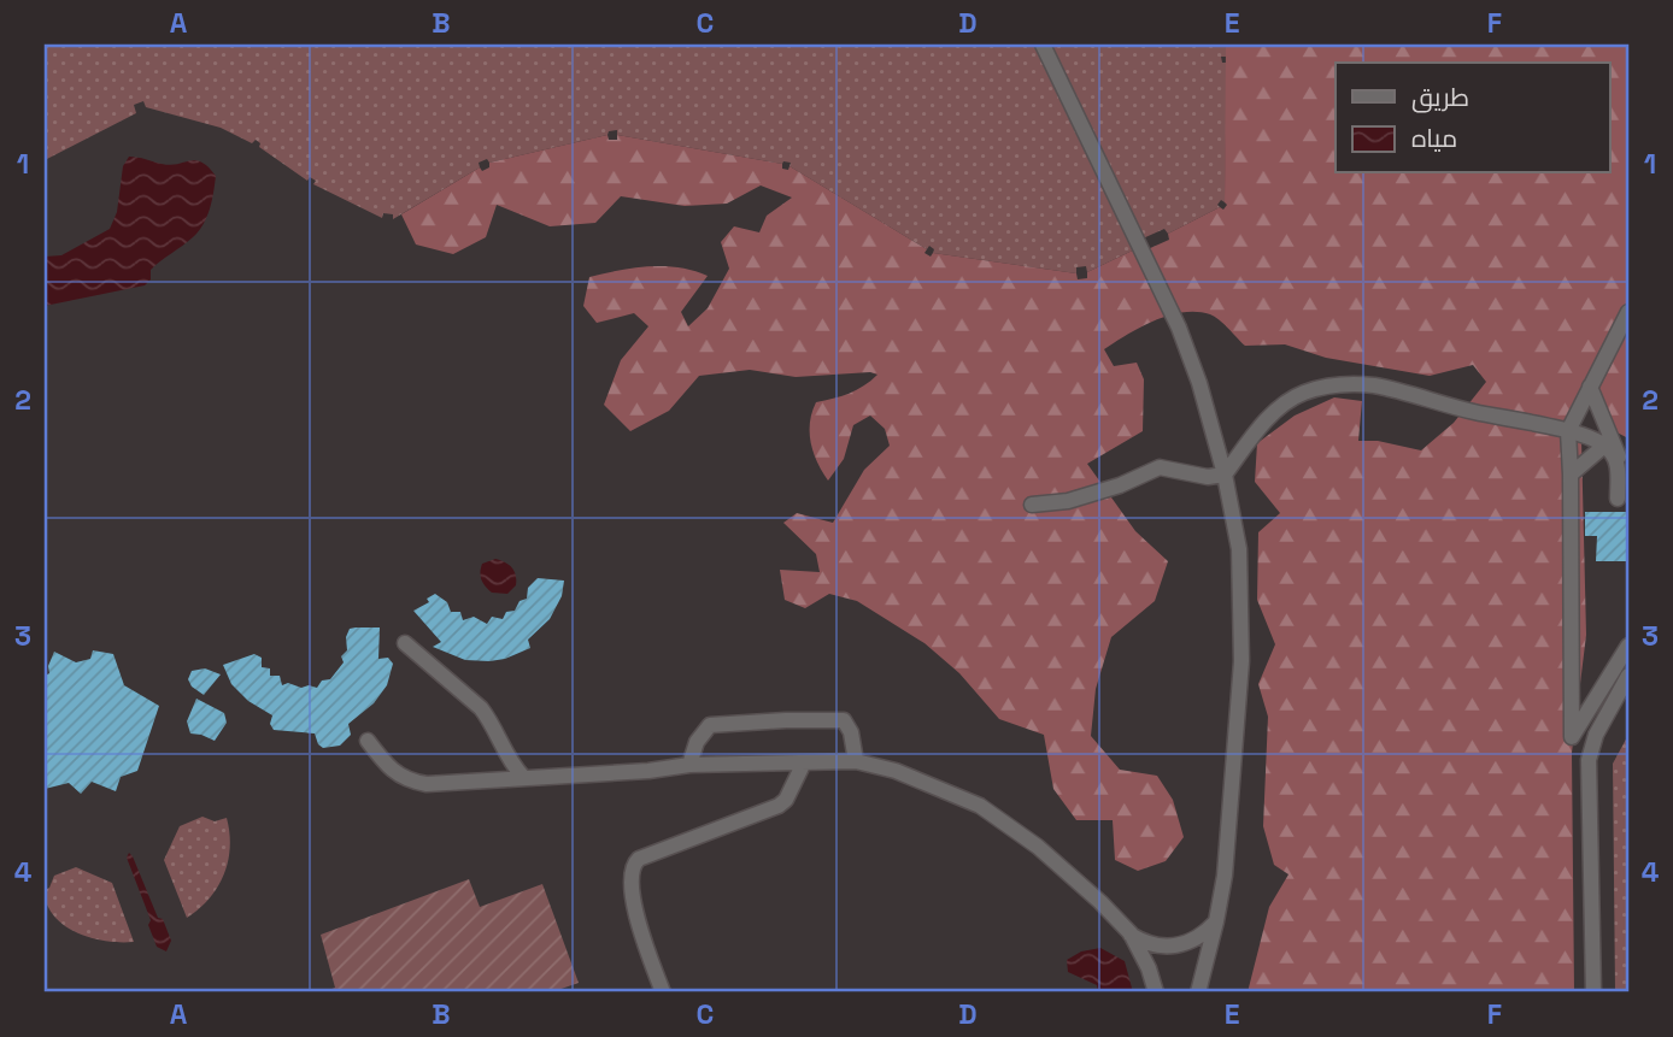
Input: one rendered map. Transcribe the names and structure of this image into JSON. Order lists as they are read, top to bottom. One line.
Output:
{"legend":["طريق","مياه"],"grid":{"columns":["A","B","C","D","E","F"],"rows":["1","2","3","4"]}}
